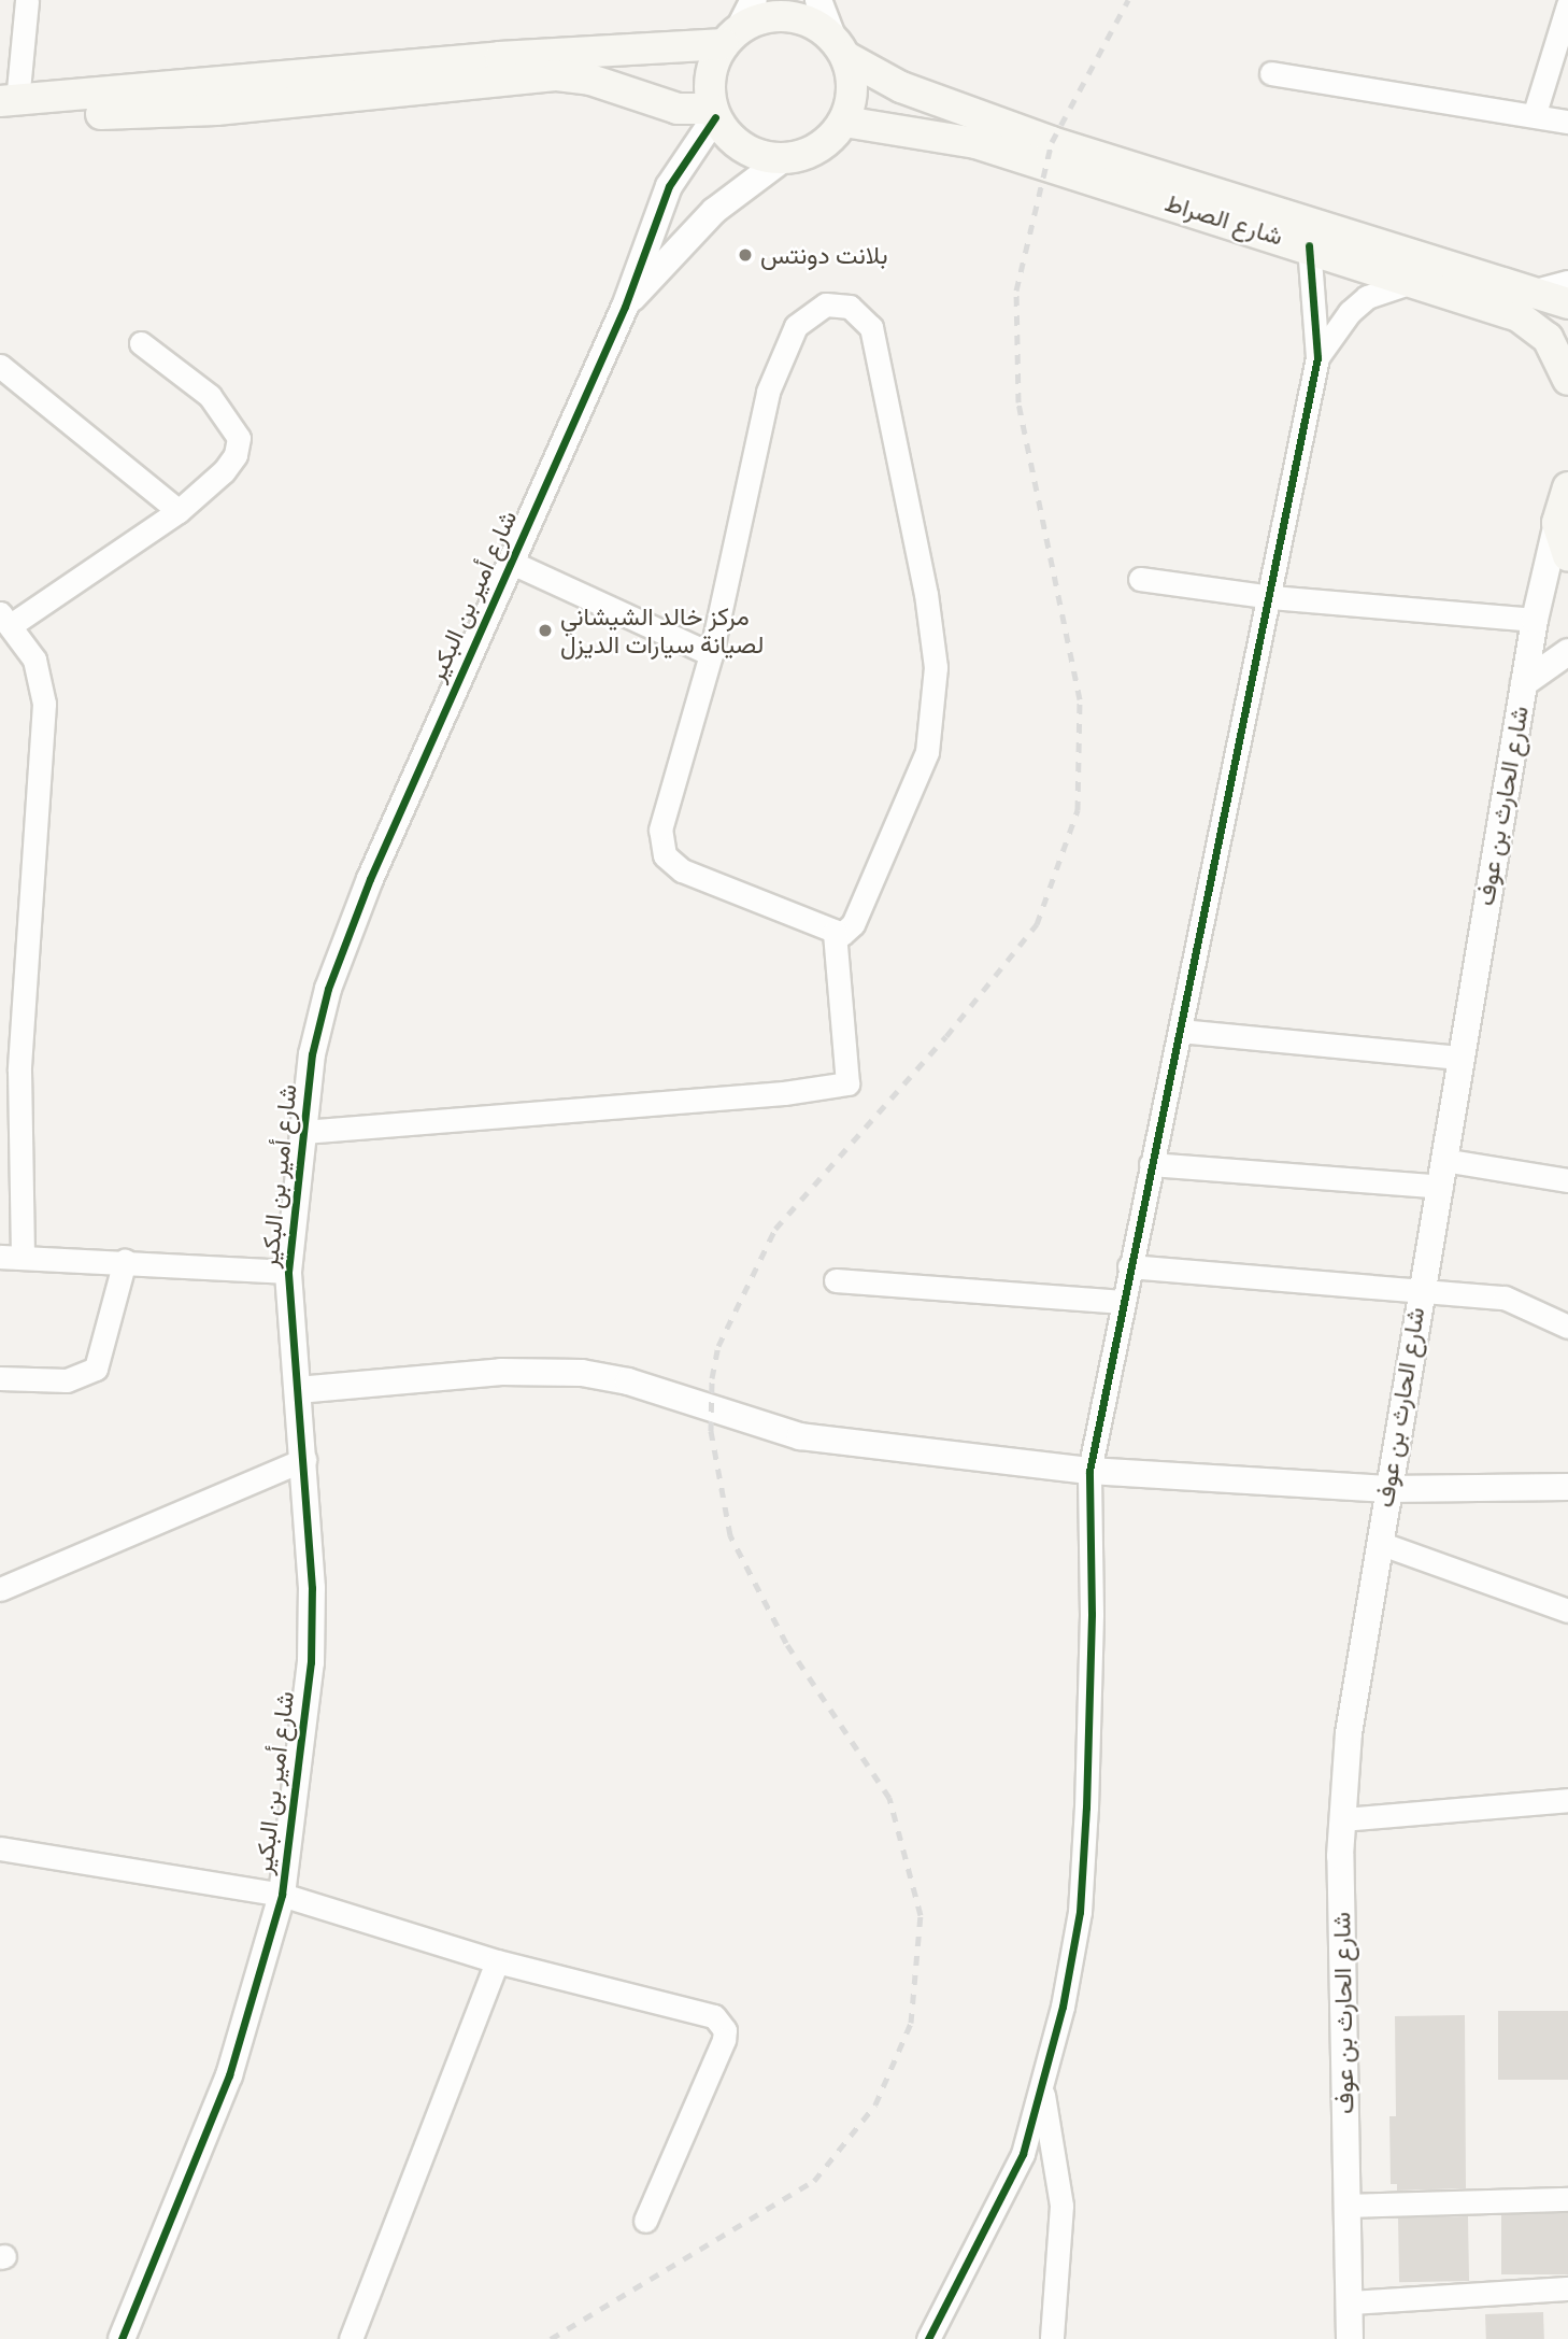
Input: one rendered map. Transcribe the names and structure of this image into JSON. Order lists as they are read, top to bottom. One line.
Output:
{"streets":{"main road":["شارع الصراط","شارع الحارث بن عوف"],"street":["شارع أمير بن البكير"]},"crossings":[["شارع الصراط","شارع أمير بن البكير"]],"places":["بلانت دونتس","مركز خالد الشيشاني لصيانة سيارات الديزل"]}
